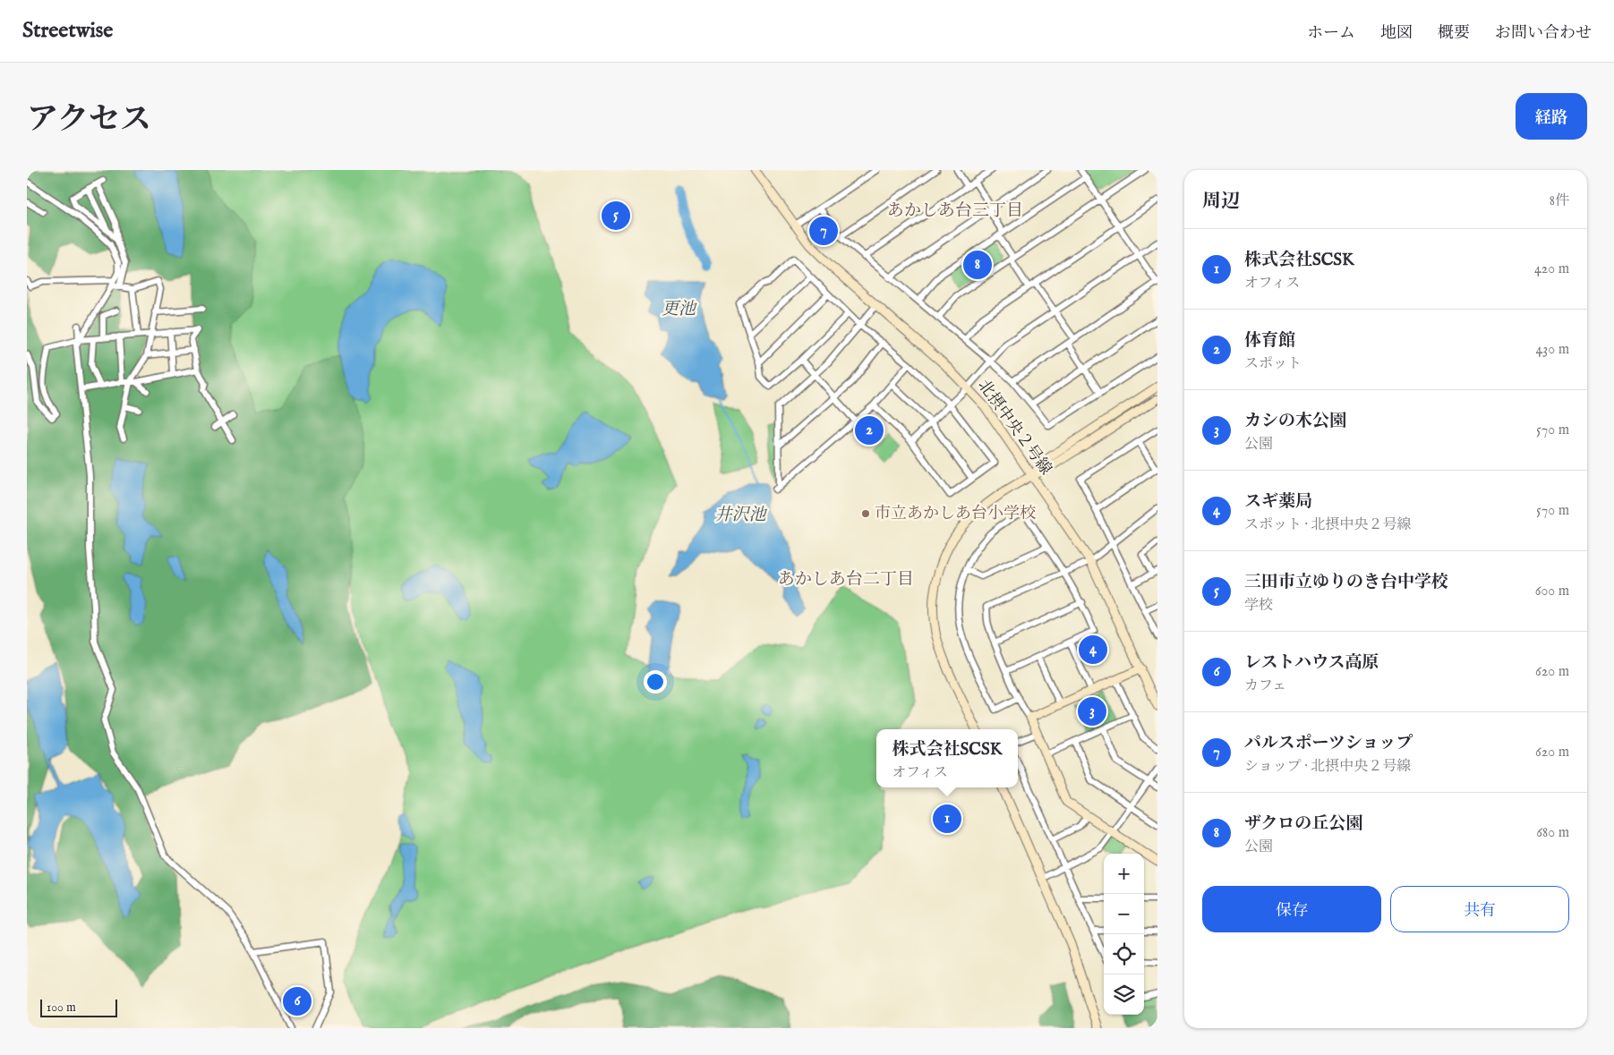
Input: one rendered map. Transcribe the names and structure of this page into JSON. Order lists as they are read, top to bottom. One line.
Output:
{"streets":{"street":["北摂中央２号線"]},"districts":["あかしあ台三丁目","あかしあ台二丁目"],"water":["更池","井沢池"],"places":["市立あかしあ台小学校"],"scale_bar":"100 m","page":{"header":"Streetwise","nav":["ホーム","地図","概要","お問い合わせ"],"title":"アクセス","buttons":["経路",["保存","共有"]],"heading":["周辺","8件"],"pins":["5","7","8","2","4","3","1","6"],"list":[{"mark":"1","name":"株式会社SCSK","note":"オフィス","value":"420 m"},{"mark":"2","name":"体育館","note":"スポット","value":"430 m"},{"mark":"3","name":"カシの木公園","note":"公園","value":"570 m"},{"mark":"4","name":"スギ薬局","note":"スポット · 北摂中央２号線","value":"570 m"},{"mark":"5","name":"三田市立ゆりのき台中学校","note":"学校","value":"600 m"},{"mark":"6","name":"レストハウス高原","note":"カフェ","value":"620 m"},{"mark":"7","name":"パルスポーツショップ","note":"ショップ · 北摂中央２号線","value":"620 m"},{"mark":"8","name":"ザクロの丘公園","note":"公園","value":"680 m"}],"popup":["株式会社SCSK","オフィス"],"map_buttons":["+","−"],"scale":"100 m"}}
